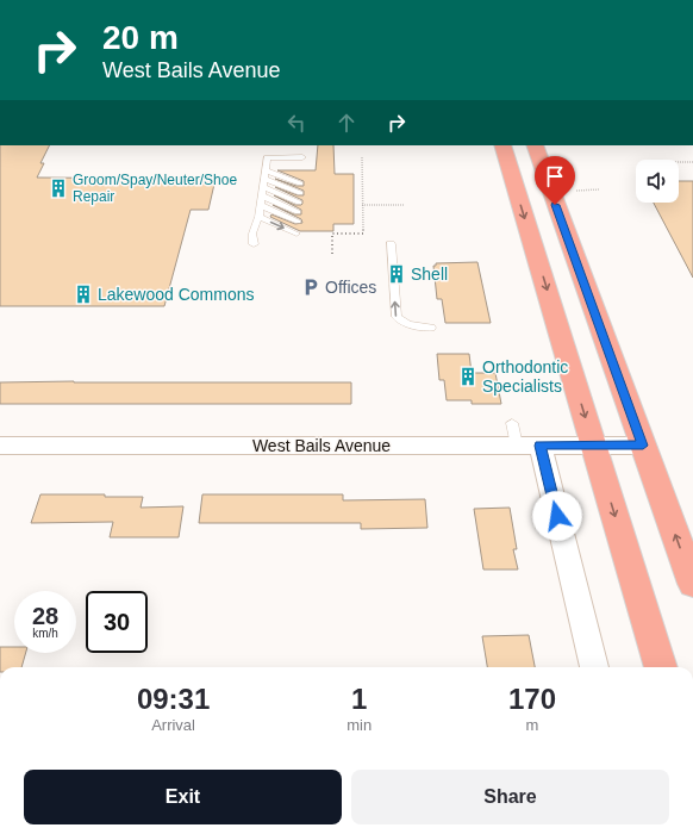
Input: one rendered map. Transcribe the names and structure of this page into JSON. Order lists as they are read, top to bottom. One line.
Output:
{"streets":{"street":["West Bails Avenue"]},"places":{"building":["Groom/Spay/Neuter/Shoe Repair","Shell","Lakewood Commons","Orthodontic Specialists"],"parking":["Offices"]},"page":{"turn":["20 m","West Bails Avenue"],"speed":"28 km/h","limit":"30","eta":["09:31","Arrival","1","min","170","m"],"buttons":["Exit","Share"]}}
